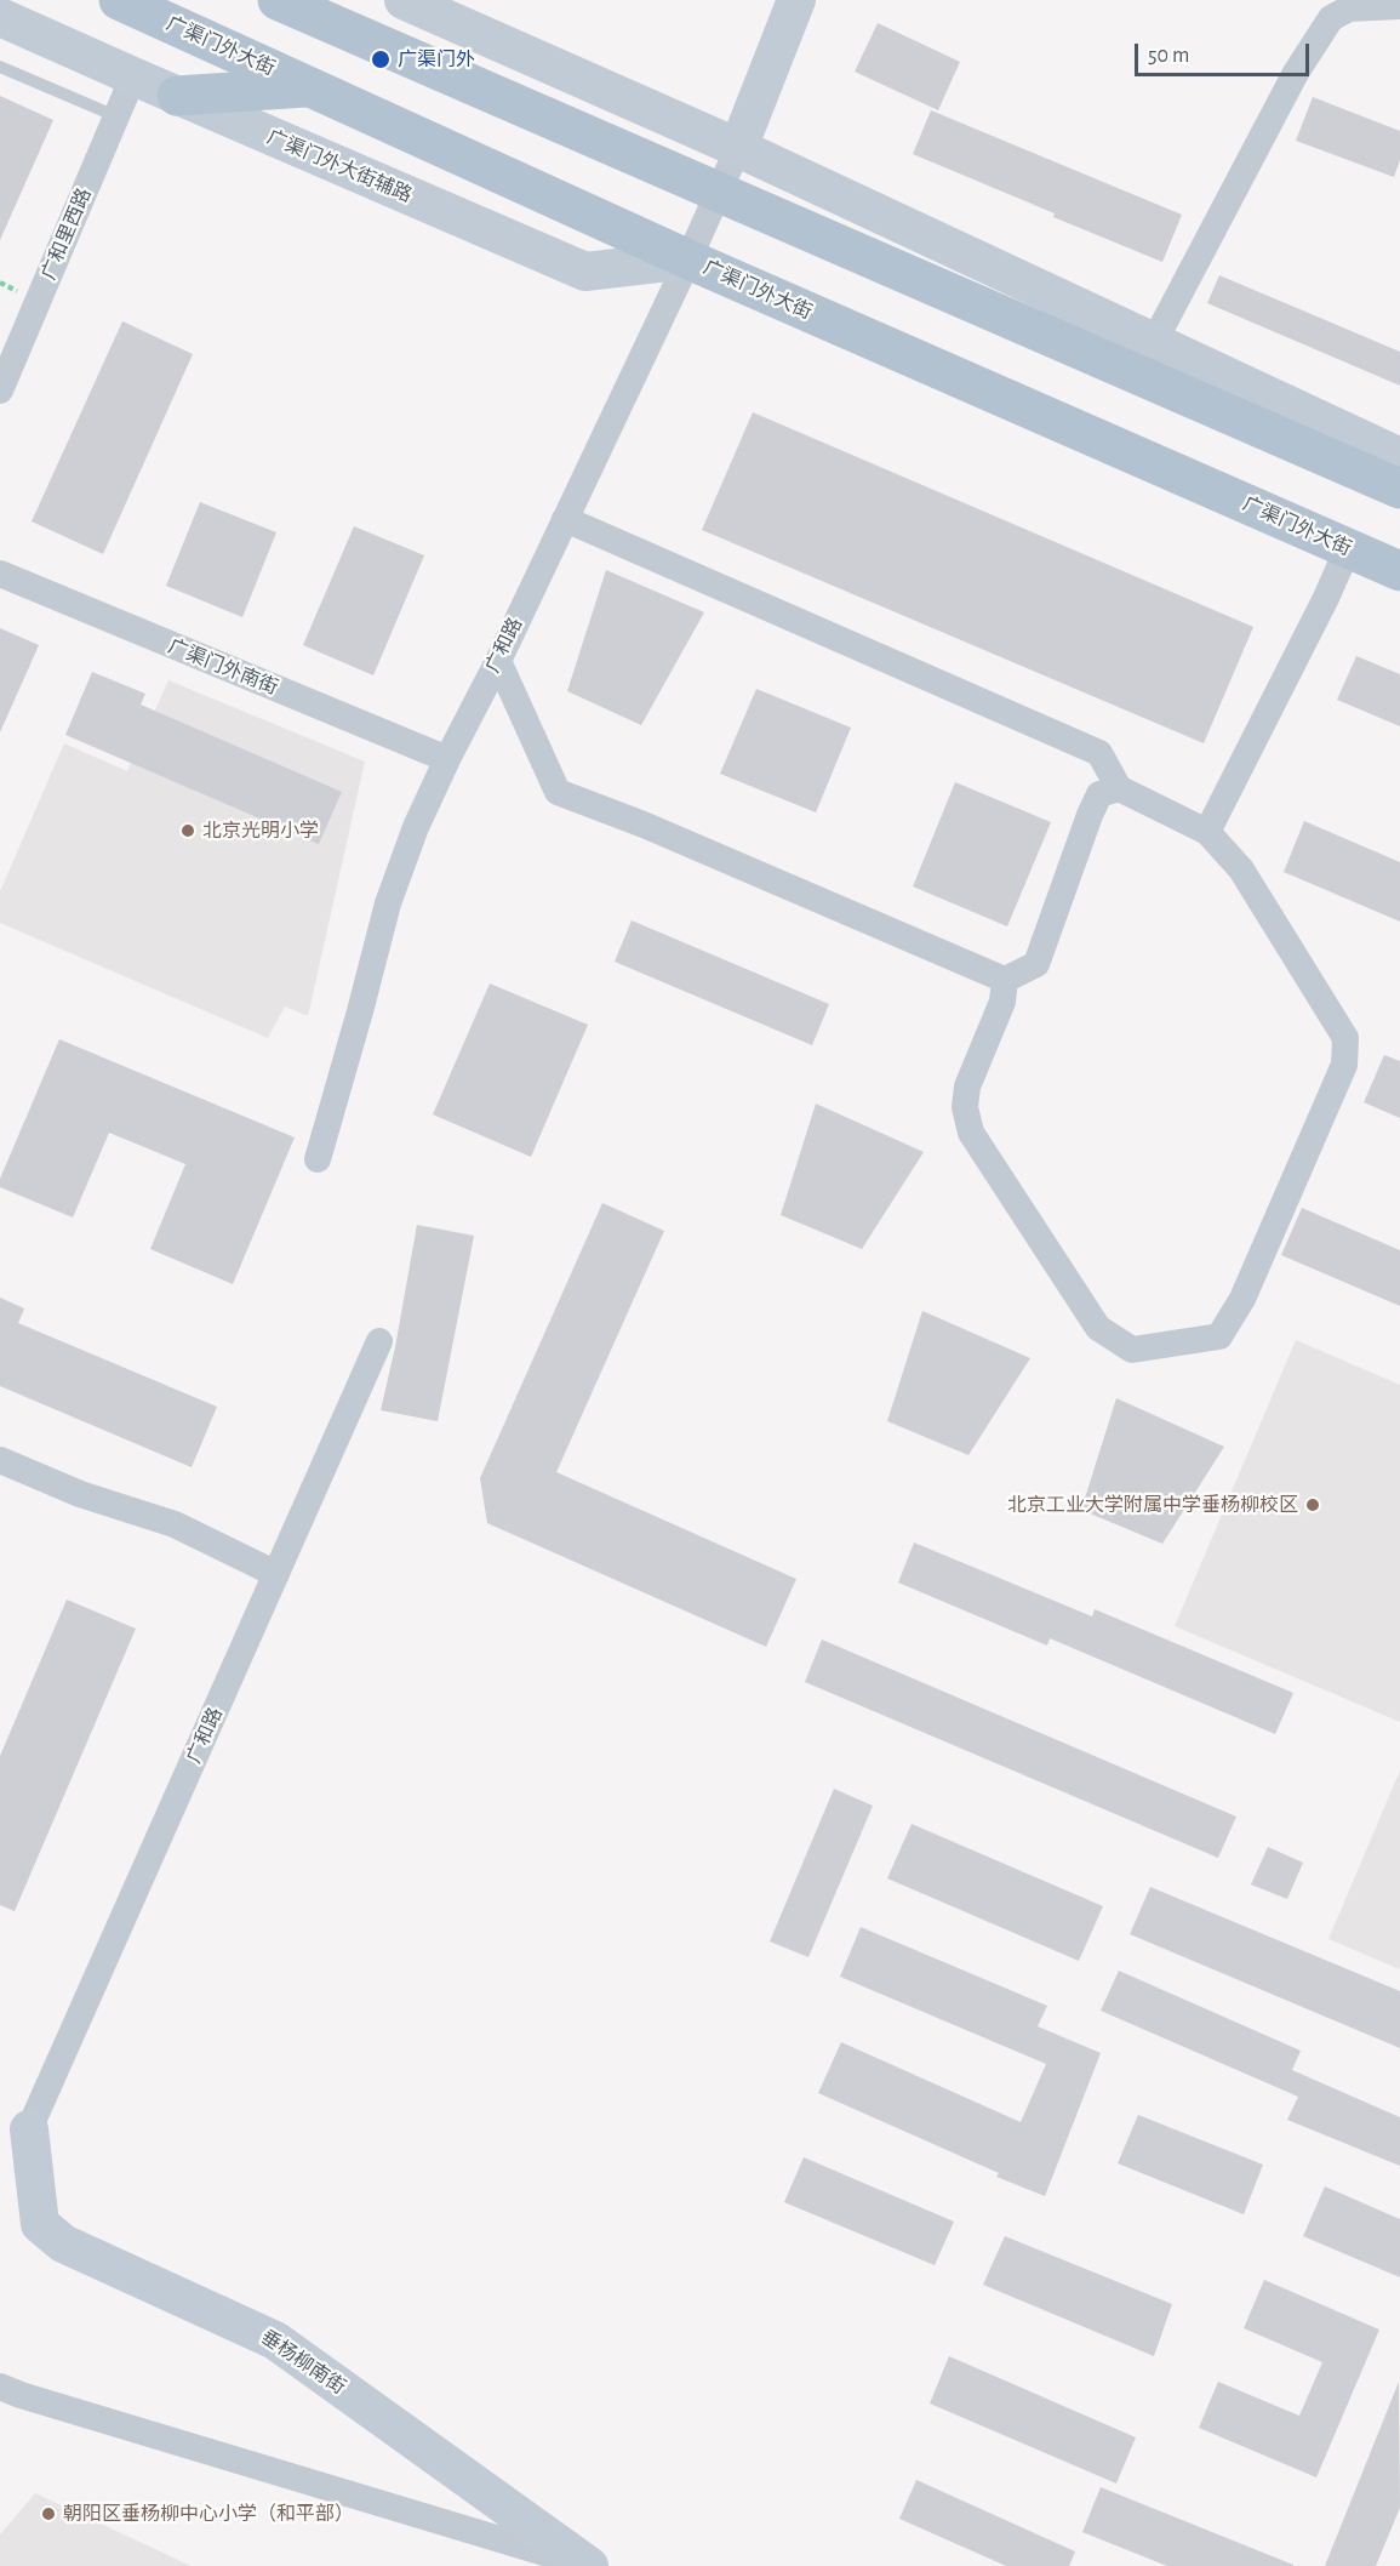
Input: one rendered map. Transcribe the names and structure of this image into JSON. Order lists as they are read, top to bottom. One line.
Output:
{"streets":{"main road":["广渠门外大街"],"street":["广渠门外大街辅路","广和里西路","广和路","广渠门外南街","垂杨柳南街"]},"crossings":[["广渠门外大街","广渠门外大街辅路"],["广渠门外大街","广和路"],["广渠门外大街辅路","广和里西路"],["广渠门外大街辅路","广和路"],["广和路","广渠门外南街"],["广和路","垂杨柳南街"]],"places":["广渠门外","北京光明小学","北京工业大学附属中学垂杨柳校区","朝阳区垂杨柳中心小学（和平部）"],"scale_bar":"50 m"}
